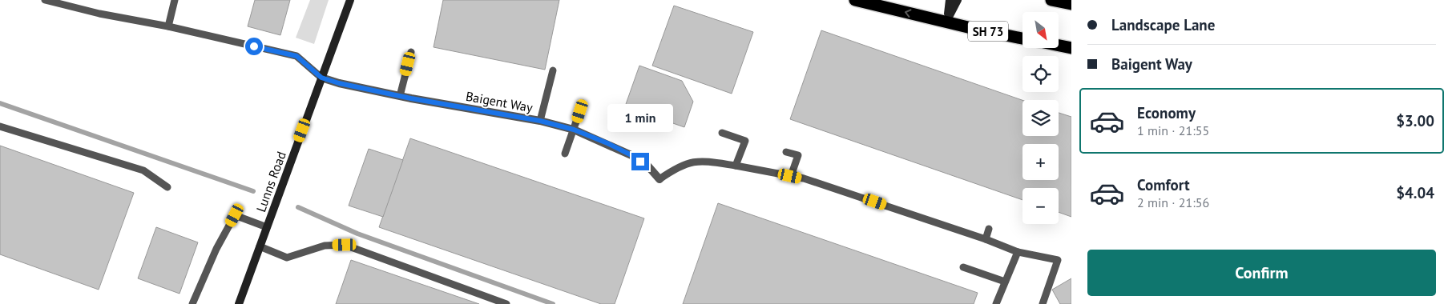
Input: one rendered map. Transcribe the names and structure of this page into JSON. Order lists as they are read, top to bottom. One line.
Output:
{"streets":{"highway":["SH 73"],"street":["Baigent Way","Lunns Road"]},"crossings":[["Baigent Way","Lunns Road"]],"north":"bottom right","page":{"banner":["Landscape Lane","Baigent Way"],"map_buttons":["+","−"],"list":[{"name":"Economy","note":"1 min · 21:55","value":"$3.00"},{"name":"Comfort","note":"2 min · 21:56","value":"$4.04"}],"bubble":"1 min","buttons":"Confirm"}}
